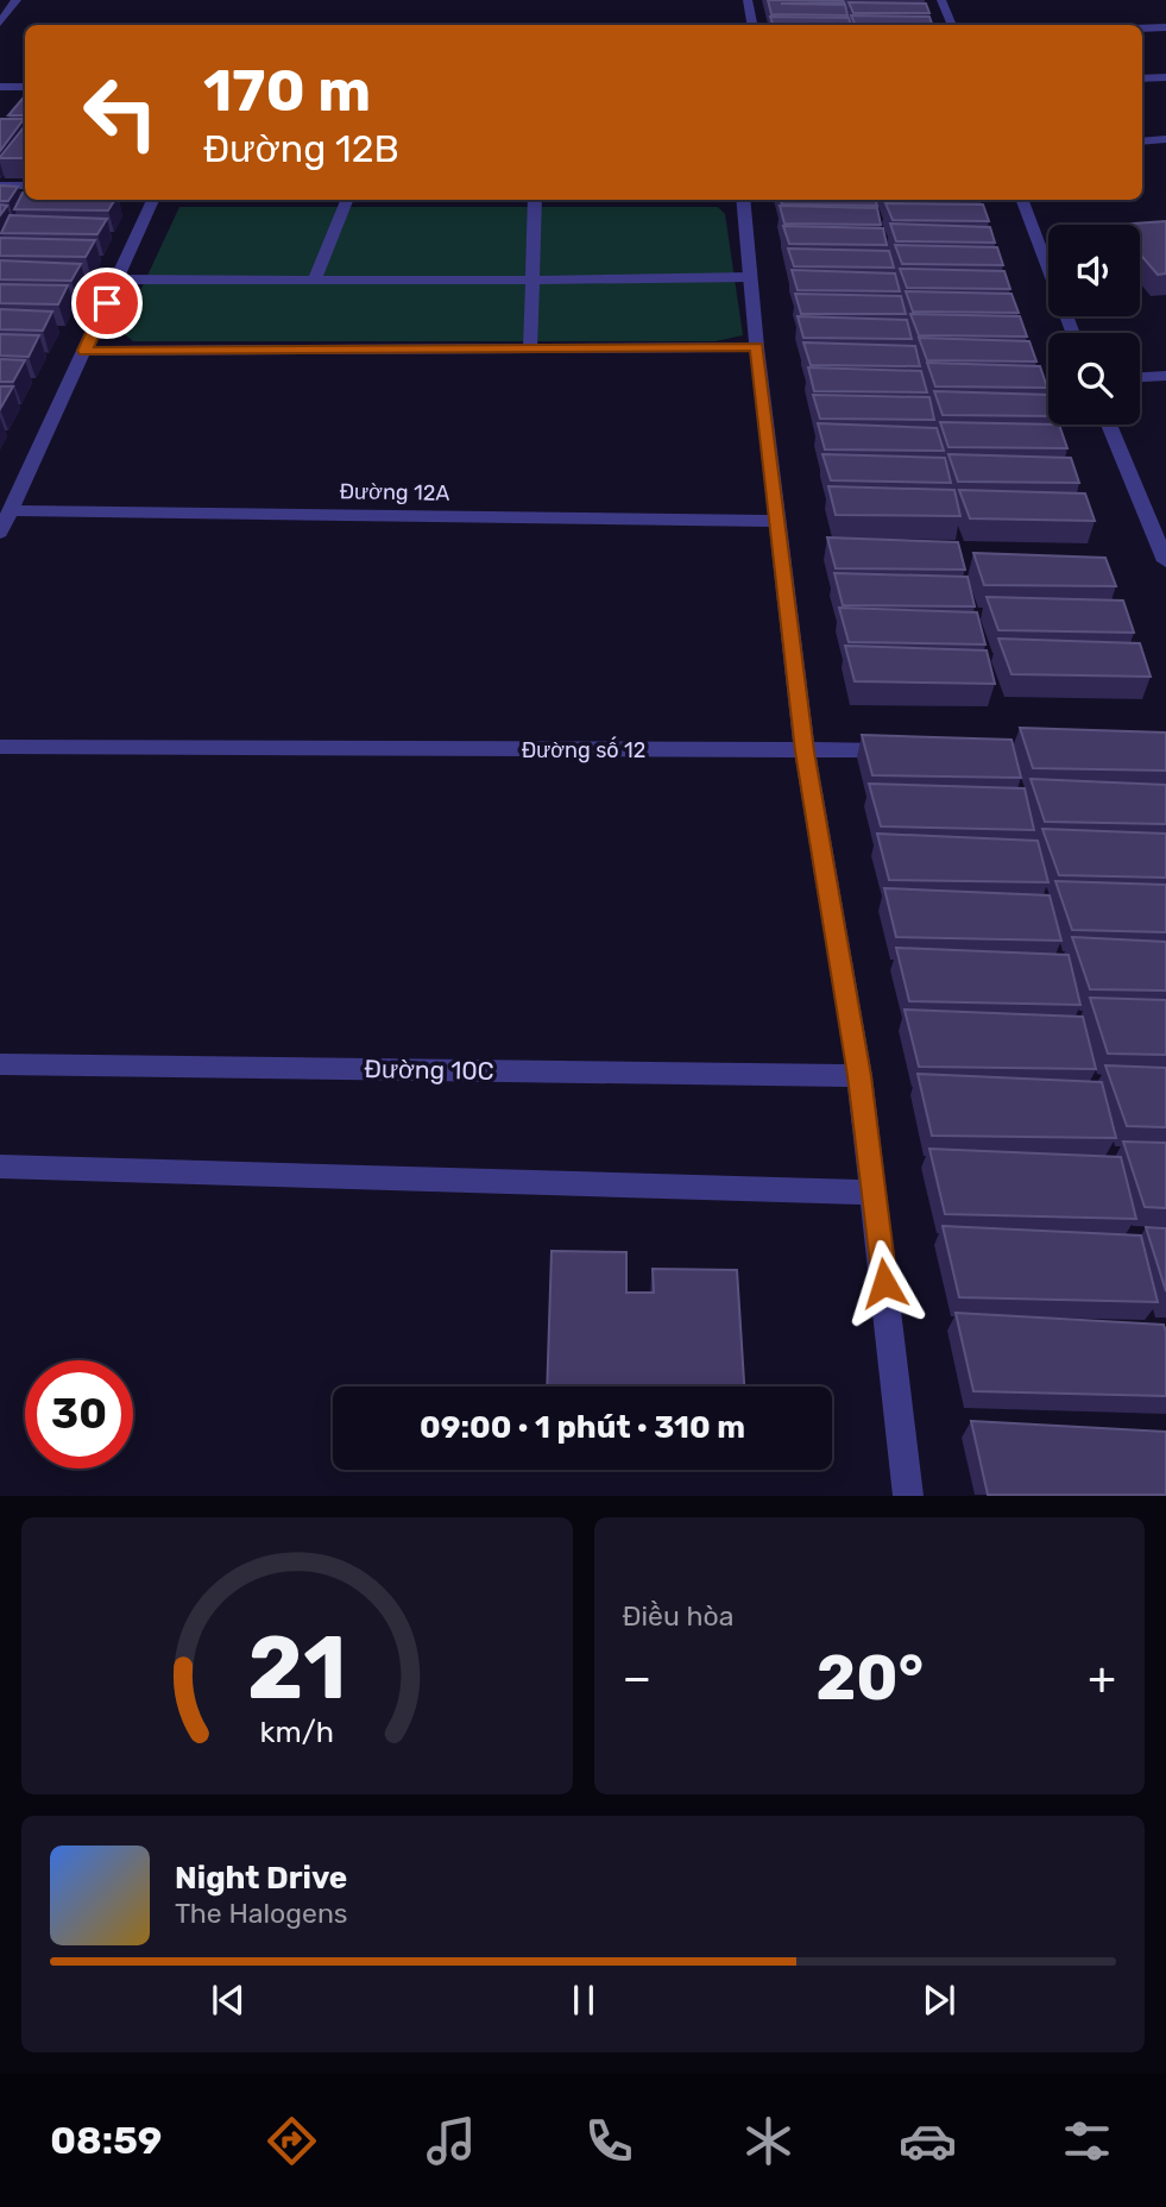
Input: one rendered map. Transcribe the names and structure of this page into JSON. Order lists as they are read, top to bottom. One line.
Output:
{"streets":{"street":["Đường 12A","Đường số 12","Đường 10C"]},"page":{"turn":["170 m","Đường 12B"],"limit":"30","trip":"09:00 · 1 phút · 310 m","tile":"Điều hòa","heat":["−","20°","+"],"song":["Night Drive","The Halogens"],"tabs":"08:59","gauge":["21","km/h"]}}
